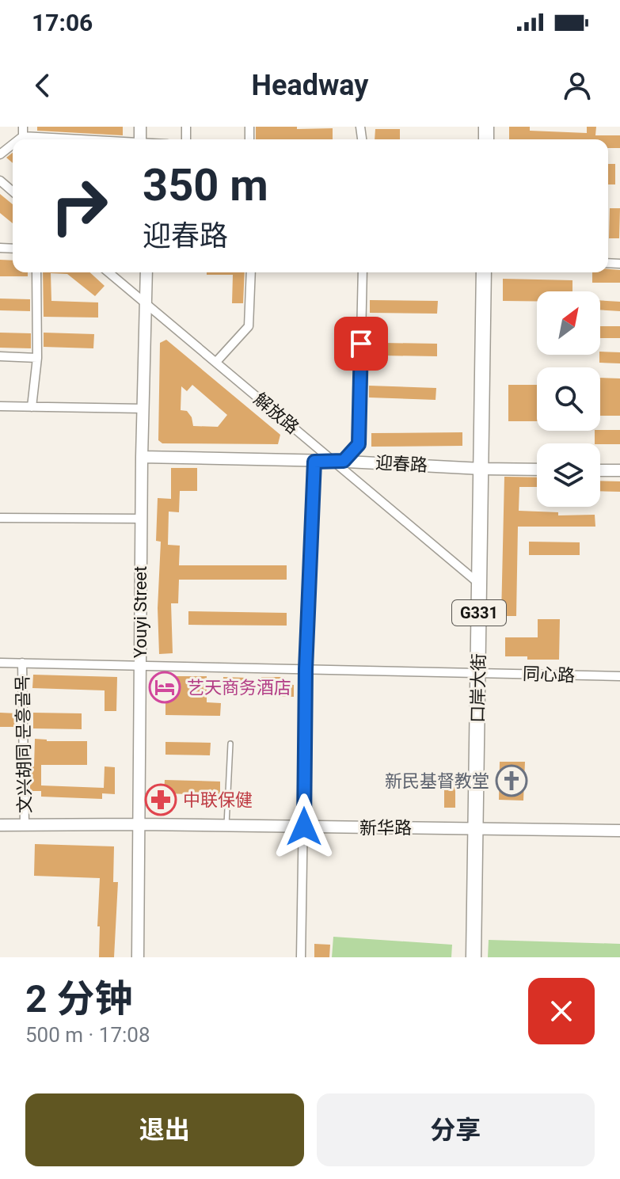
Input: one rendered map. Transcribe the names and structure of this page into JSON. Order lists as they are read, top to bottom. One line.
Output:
{"streets":{"highway":["G331","口岸大街"],"street":["解放路","迎春路","Youyi Street","同心路","文兴胡同 문흥골목","新华路"]},"crossings":[["解放路","迎春路"],["解放路","Youyi Street"],["解放路","口岸大街"],["迎春路","Youyi Street"],["迎春路","口岸大街"],["Youyi Street","同心路"],["Youyi Street","新华路"],["同心路","口岸大街"],["口岸大街","新华路"],["文兴胡同 문흥골목","新华路"]],"places":{"hotel":["艺天商务酒店"],"church":["新民基督教堂"],"pharmacy":["中联保健"]},"north":"top right","page":{"status":"17:06","header":"Headway","turn":["350 m","迎春路"],"heading":["2 分钟","500 m · 17:08"],"buttons":["退出","分享"]}}
